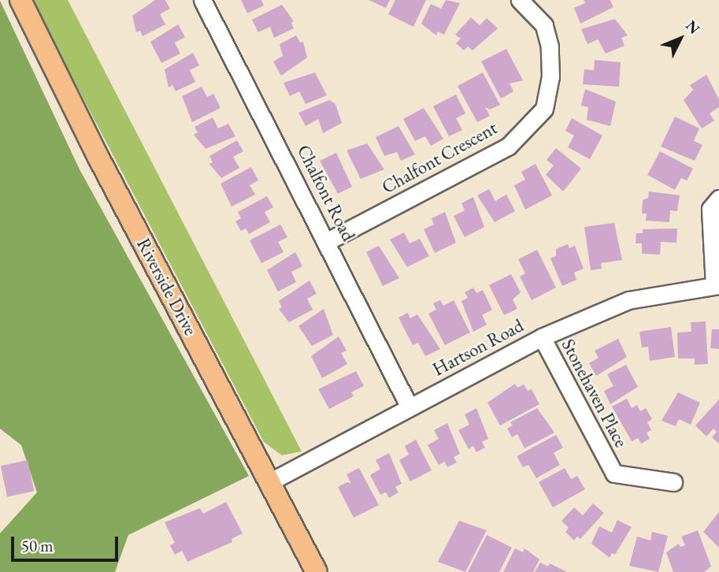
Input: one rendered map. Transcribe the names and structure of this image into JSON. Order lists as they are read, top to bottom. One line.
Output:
{"streets":{"main road":["Riverside Drive"],"street":["Chalfont Crescent","Chalfont Road","Hartson Road","Stonehaven Place"]},"crossings":[["Chalfont Crescent","Chalfont Road"],["Chalfont Road","Hartson Road"],["Riverside Drive","Hartson Road"],["Hartson Road","Stonehaven Place"]],"scale_bar":"50 m","north":"top right"}
